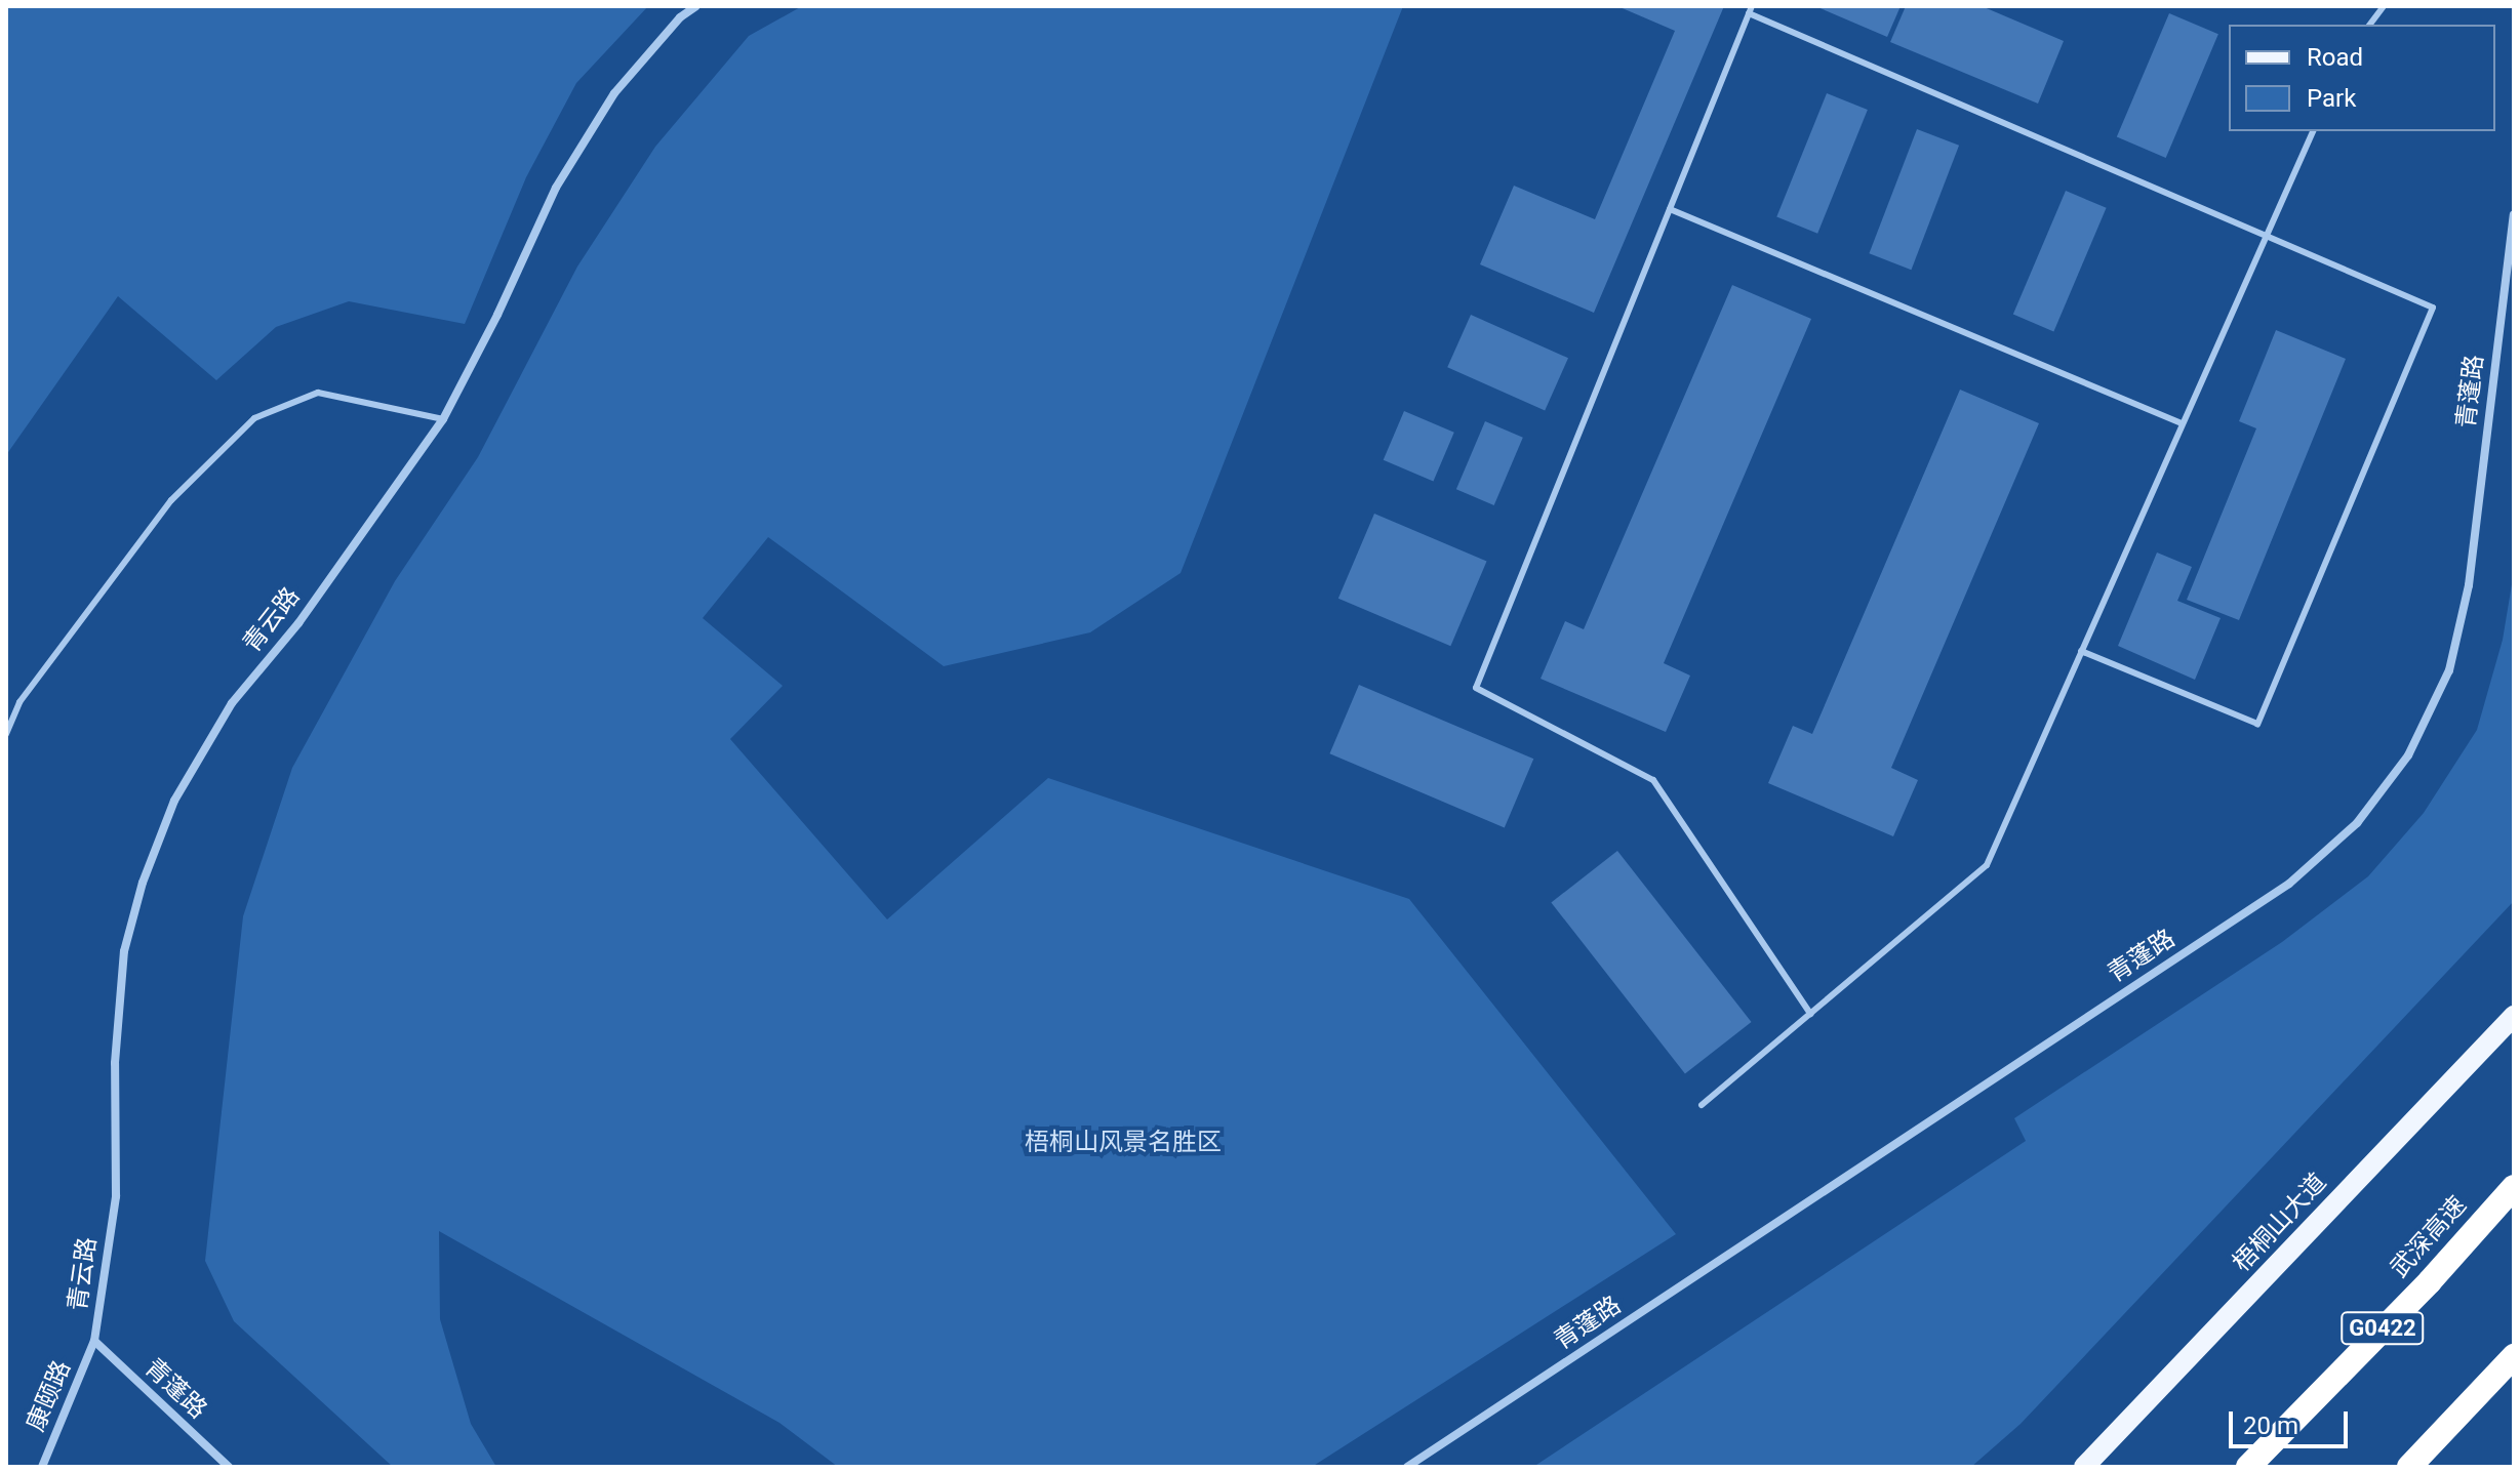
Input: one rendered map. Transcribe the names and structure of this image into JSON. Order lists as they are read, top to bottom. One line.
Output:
{"streets":{"highway":["武深高速","G0422"],"main road":["梧桐山大道"],"street":["青蓬路","青云路","康颐路"]},"crossings":[["青蓬路","青云路"],["青蓬路","康颐路"],["青云路","康颐路"]],"parks":["梧桐山风景名胜区"],"legend":["Road","Park"],"scale_bar":"20 m"}
